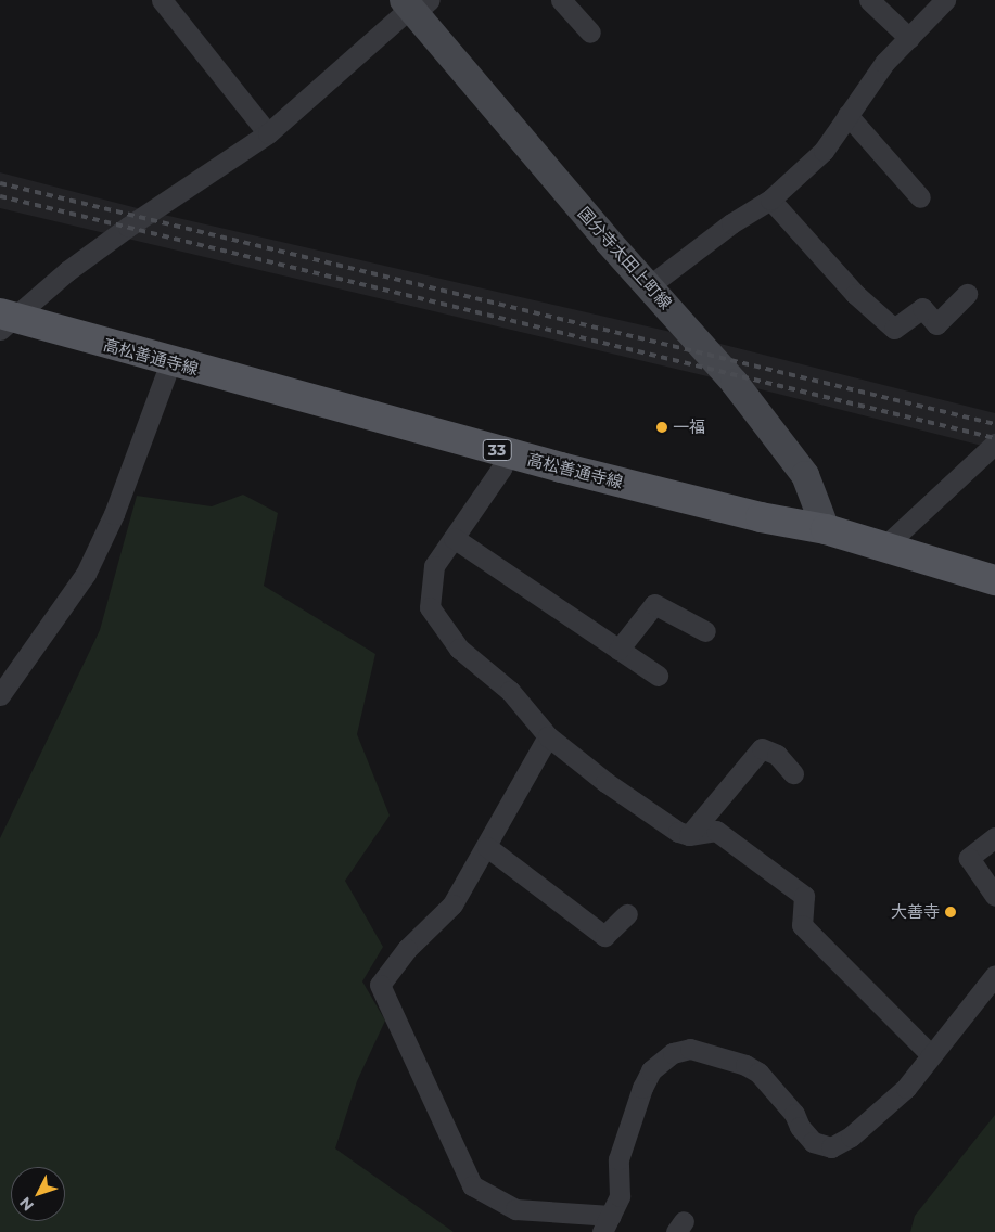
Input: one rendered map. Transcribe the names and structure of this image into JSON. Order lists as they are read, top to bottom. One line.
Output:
{"streets":{"main road":["国分寺太田上町線","高松善通寺線","33"]},"crossings":[["国分寺太田上町線","高松善通寺線"]],"places":["一福","大善寺"],"north":"bottom left"}
